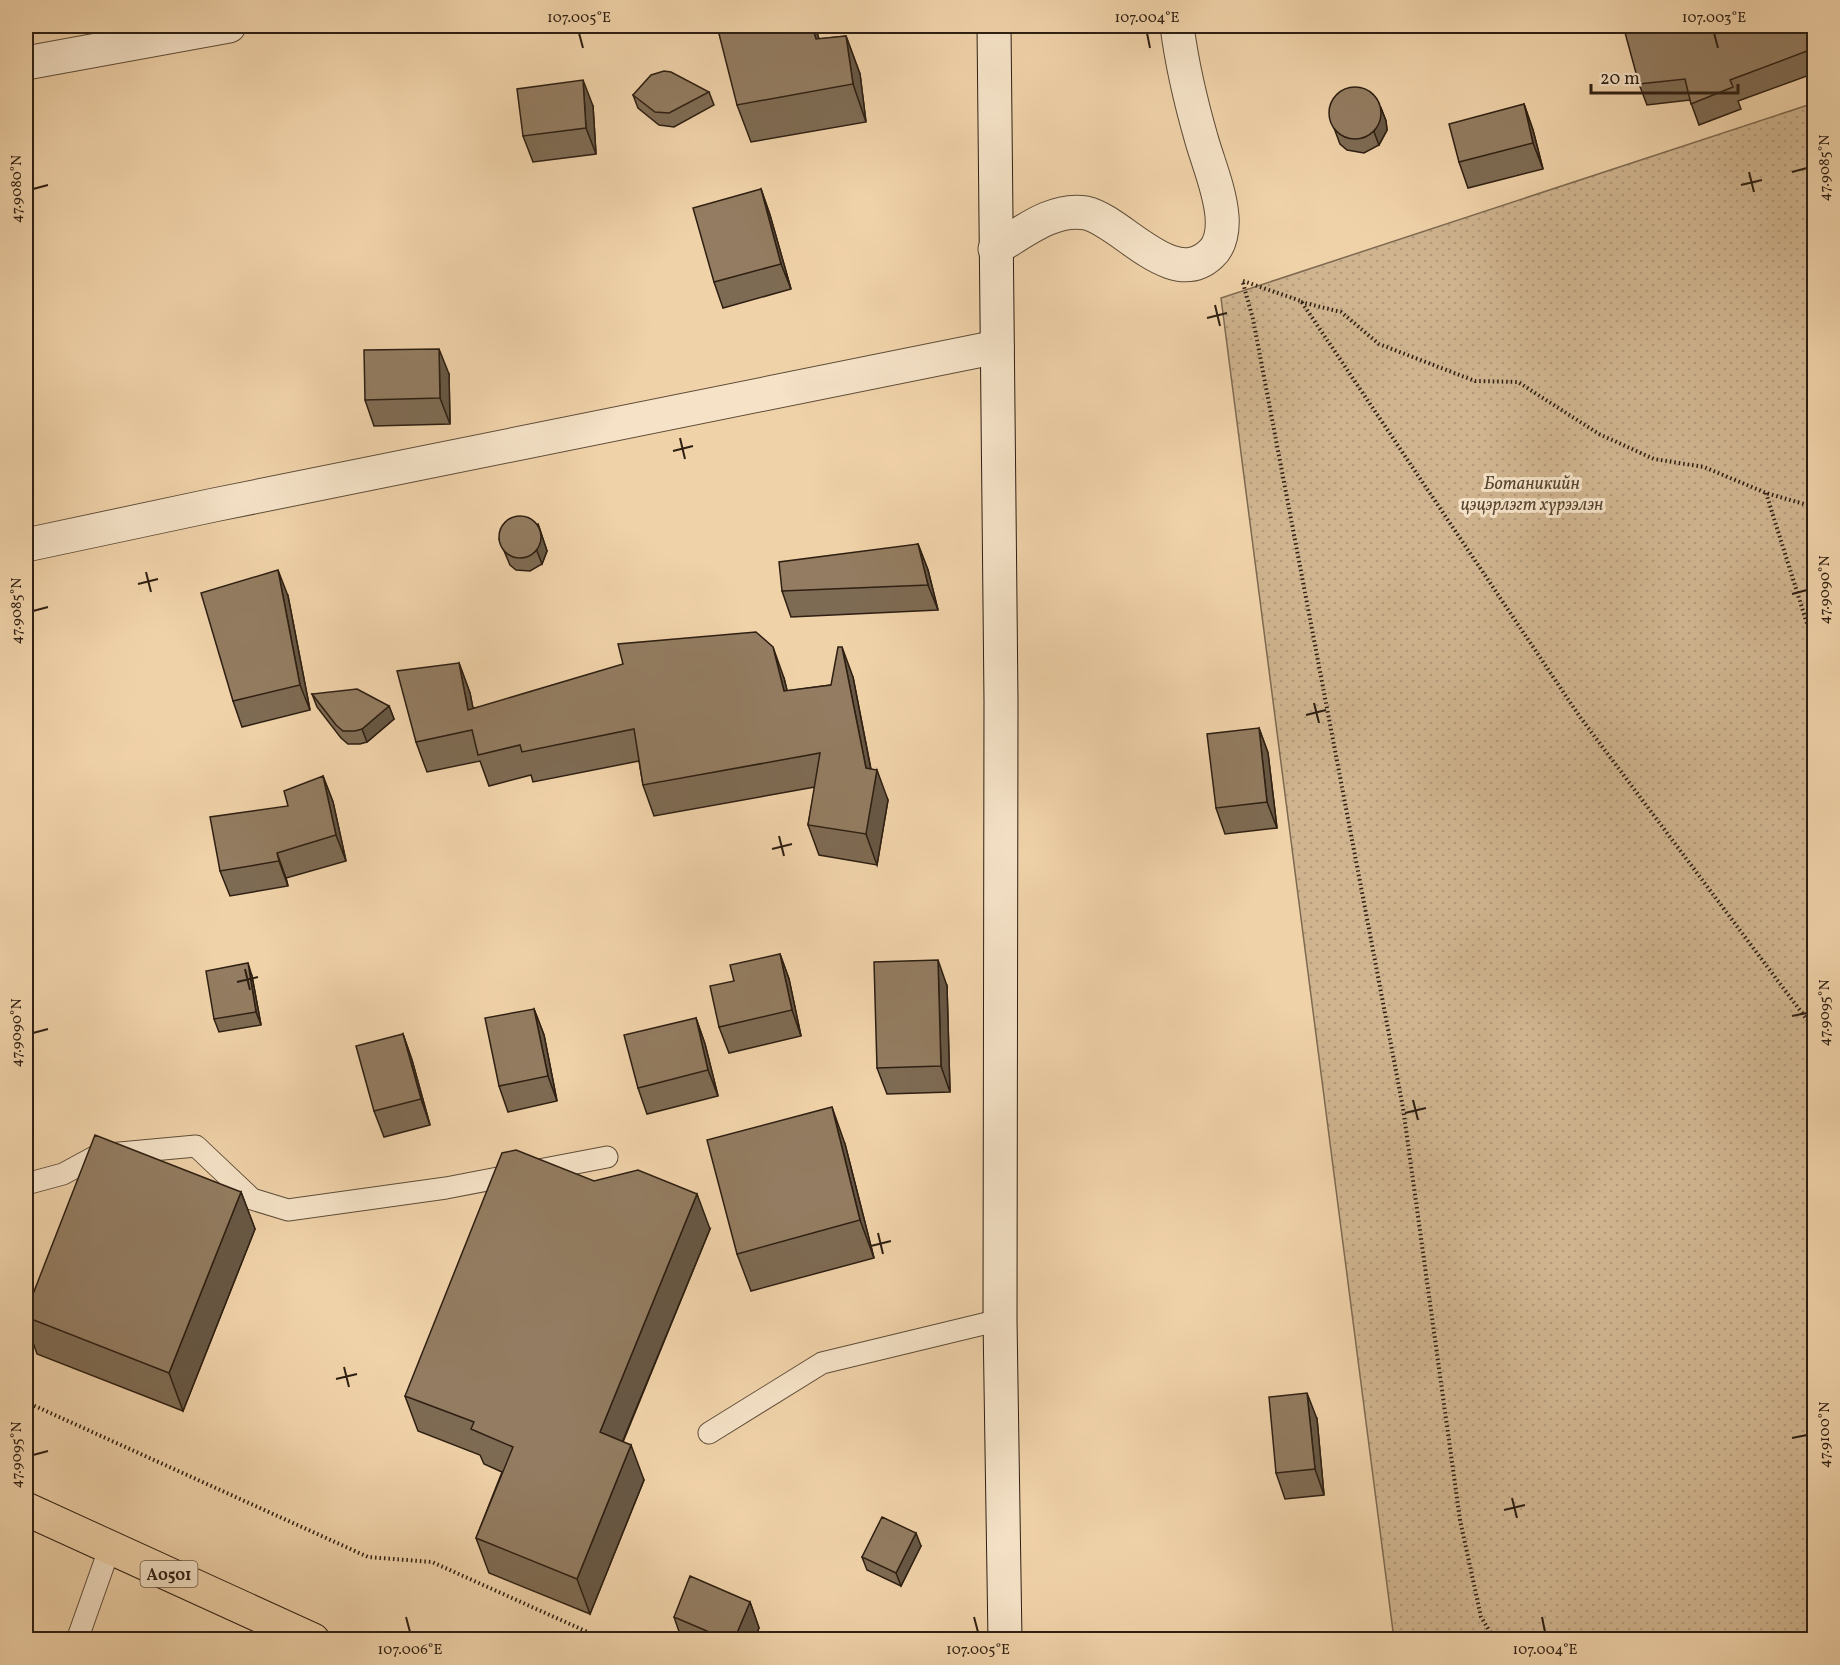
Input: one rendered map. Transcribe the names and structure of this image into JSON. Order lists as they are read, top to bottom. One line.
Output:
{"streets":{"highway":["A0501"]},"parks":["Ботаникийн цэцэрлэгт хүрээлэн"],"scale_bar":"20 m","coordinates":["107.005°E","107.004°E","107.003°E","47.9085°N","47.9080°N","47.9090°N","47.9095°N","47.9100°N","107.006°E"]}
